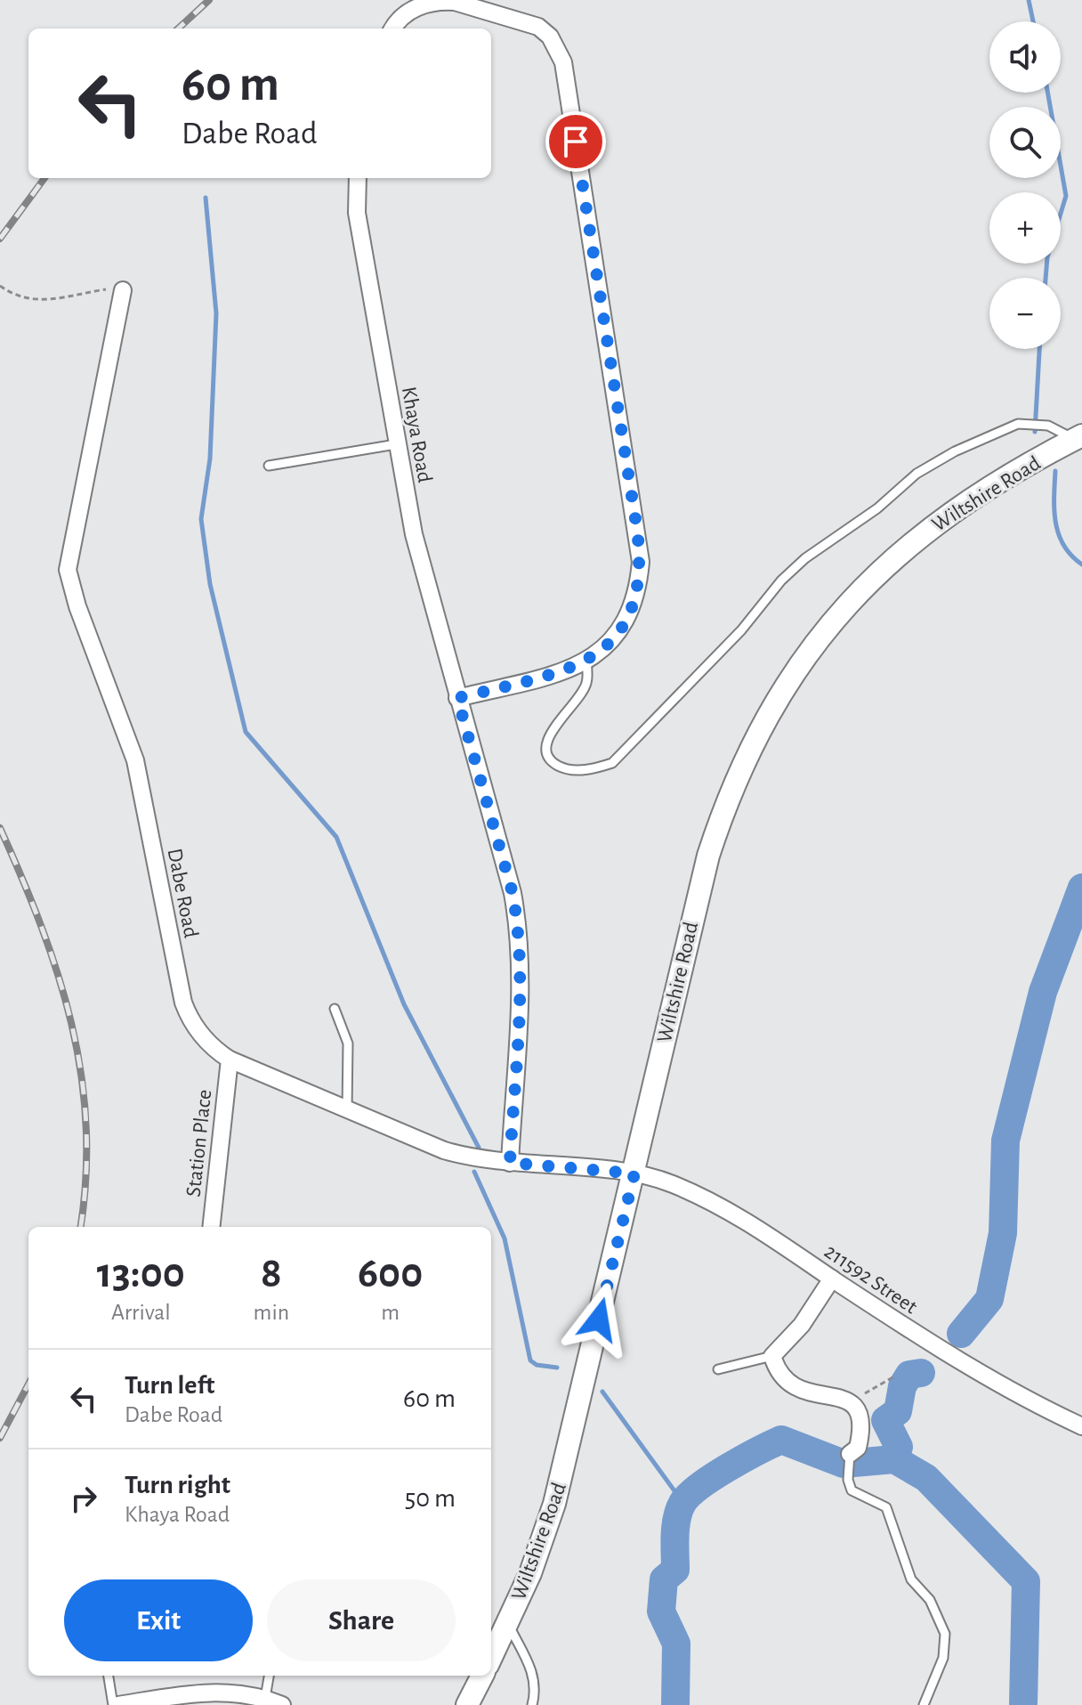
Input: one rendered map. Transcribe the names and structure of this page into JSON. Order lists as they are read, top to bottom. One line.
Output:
{"streets":{"street":["Khaya Road","Wiltshire Road","Dabe Road","Station Place","211592 Street"]},"crossings":[["Khaya Road","Dabe Road"],["Wiltshire Road","Dabe Road"],["Wiltshire Road","211592 Street"],["Dabe Road","Station Place"],["Dabe Road","211592 Street"]],"page":{"map_buttons":["+","−"],"turn":["60 m","Dabe Road"],"eta":["13:00","Arrival","8","min","600","m"],"list":[{"name":"Turn left","note":"Dabe Road","value":"60 m"},{"name":"Turn right","note":"Khaya Road","value":"50 m"}],"buttons":["Exit","Share"]}}
